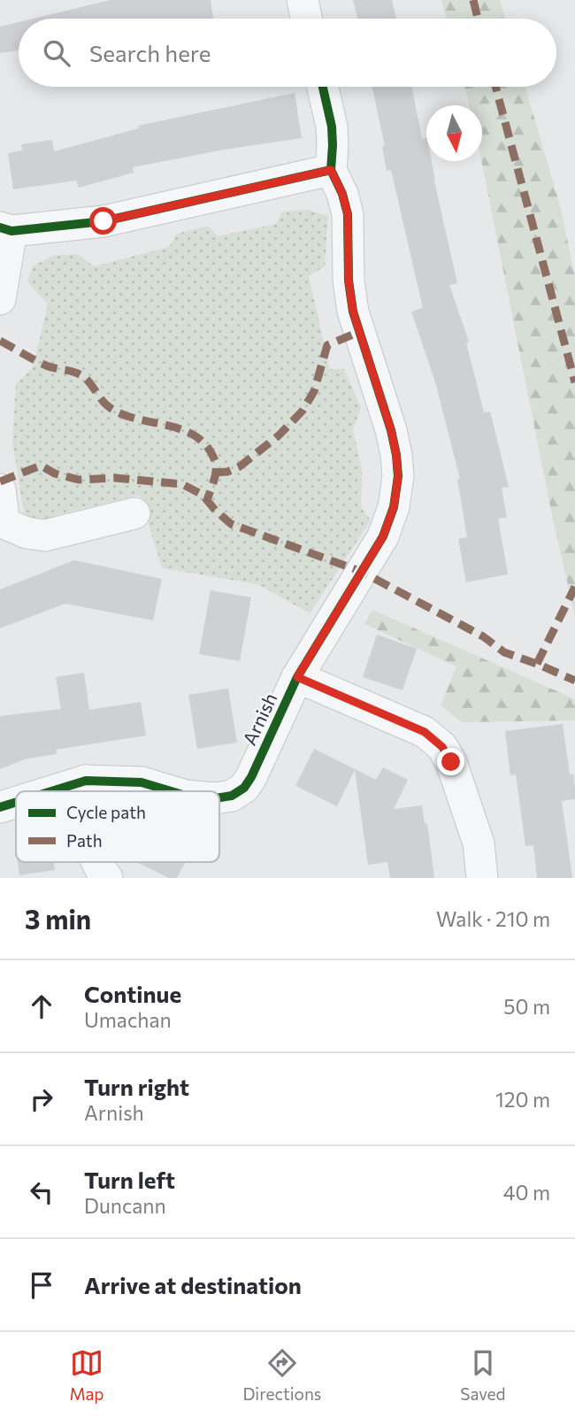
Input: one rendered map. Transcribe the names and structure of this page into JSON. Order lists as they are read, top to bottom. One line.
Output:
{"streets":{"street":["Arnish"]},"legend":["Cycle path","Path"],"north":"bottom","page":{"search":"Search here","heading":["3 min","Walk · 210 m"],"list":[["Continue","Umachan","50 m"],["Turn right","Arnish","120 m"],["Turn left","Duncann","40 m"],"Arrive at destination"],"nav":["Map","Directions","Saved"]}}
